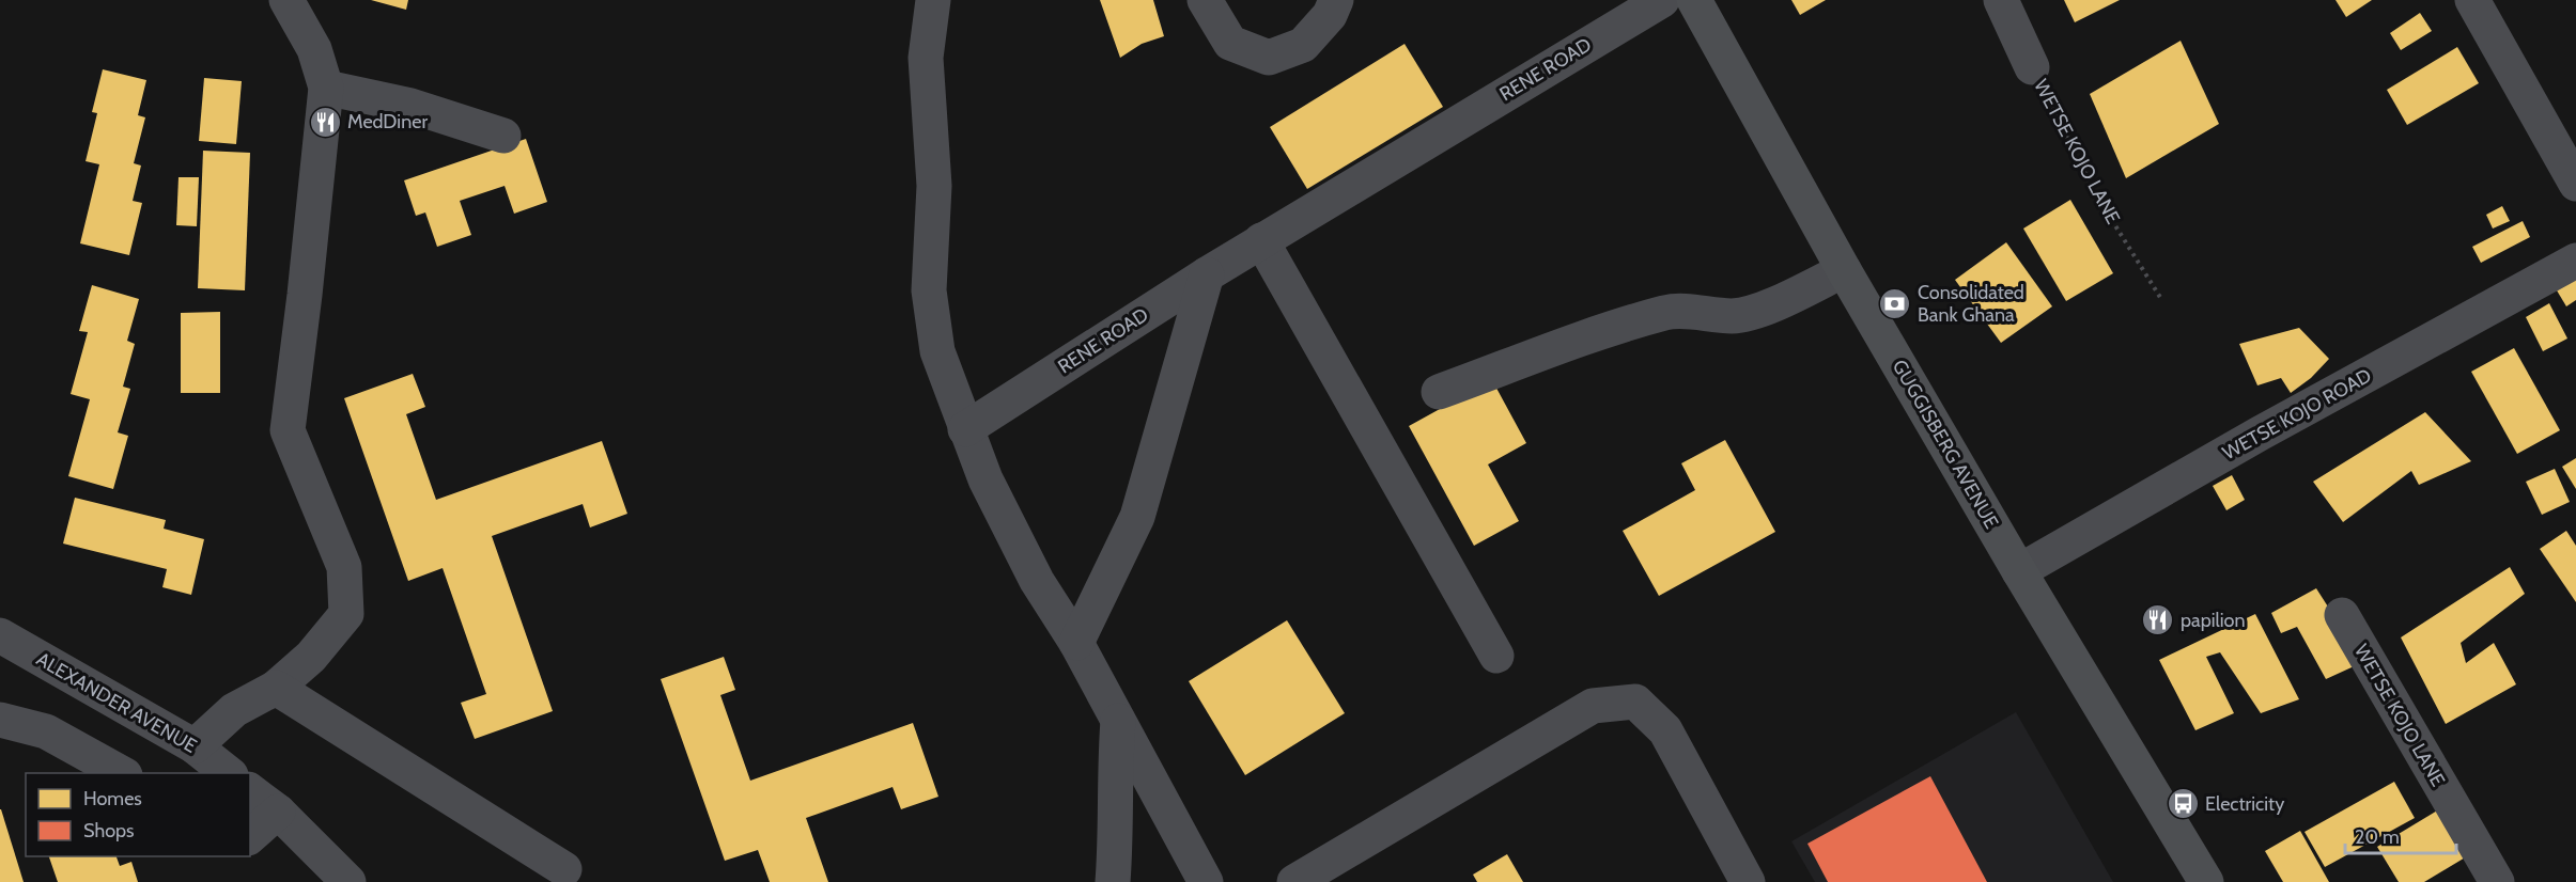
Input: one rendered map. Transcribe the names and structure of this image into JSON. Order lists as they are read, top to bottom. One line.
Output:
{"streets":{"main road":["GUGGISBERG AVENUE"],"street":["RENE ROAD","WETSE KOJO LANE","WETSE KOJO ROAD","ALEXANDER AVENUE"]},"crossings":[["WETSE KOJO ROAD","GUGGISBERG AVENUE"]],"places":{"restaurant":["MedDiner","papilion"],"bank":["Consolidated Bank Ghana"],"bus stop":["Electricity"]},"legend":["Homes","Shops"],"scale_bar":"20 m"}
